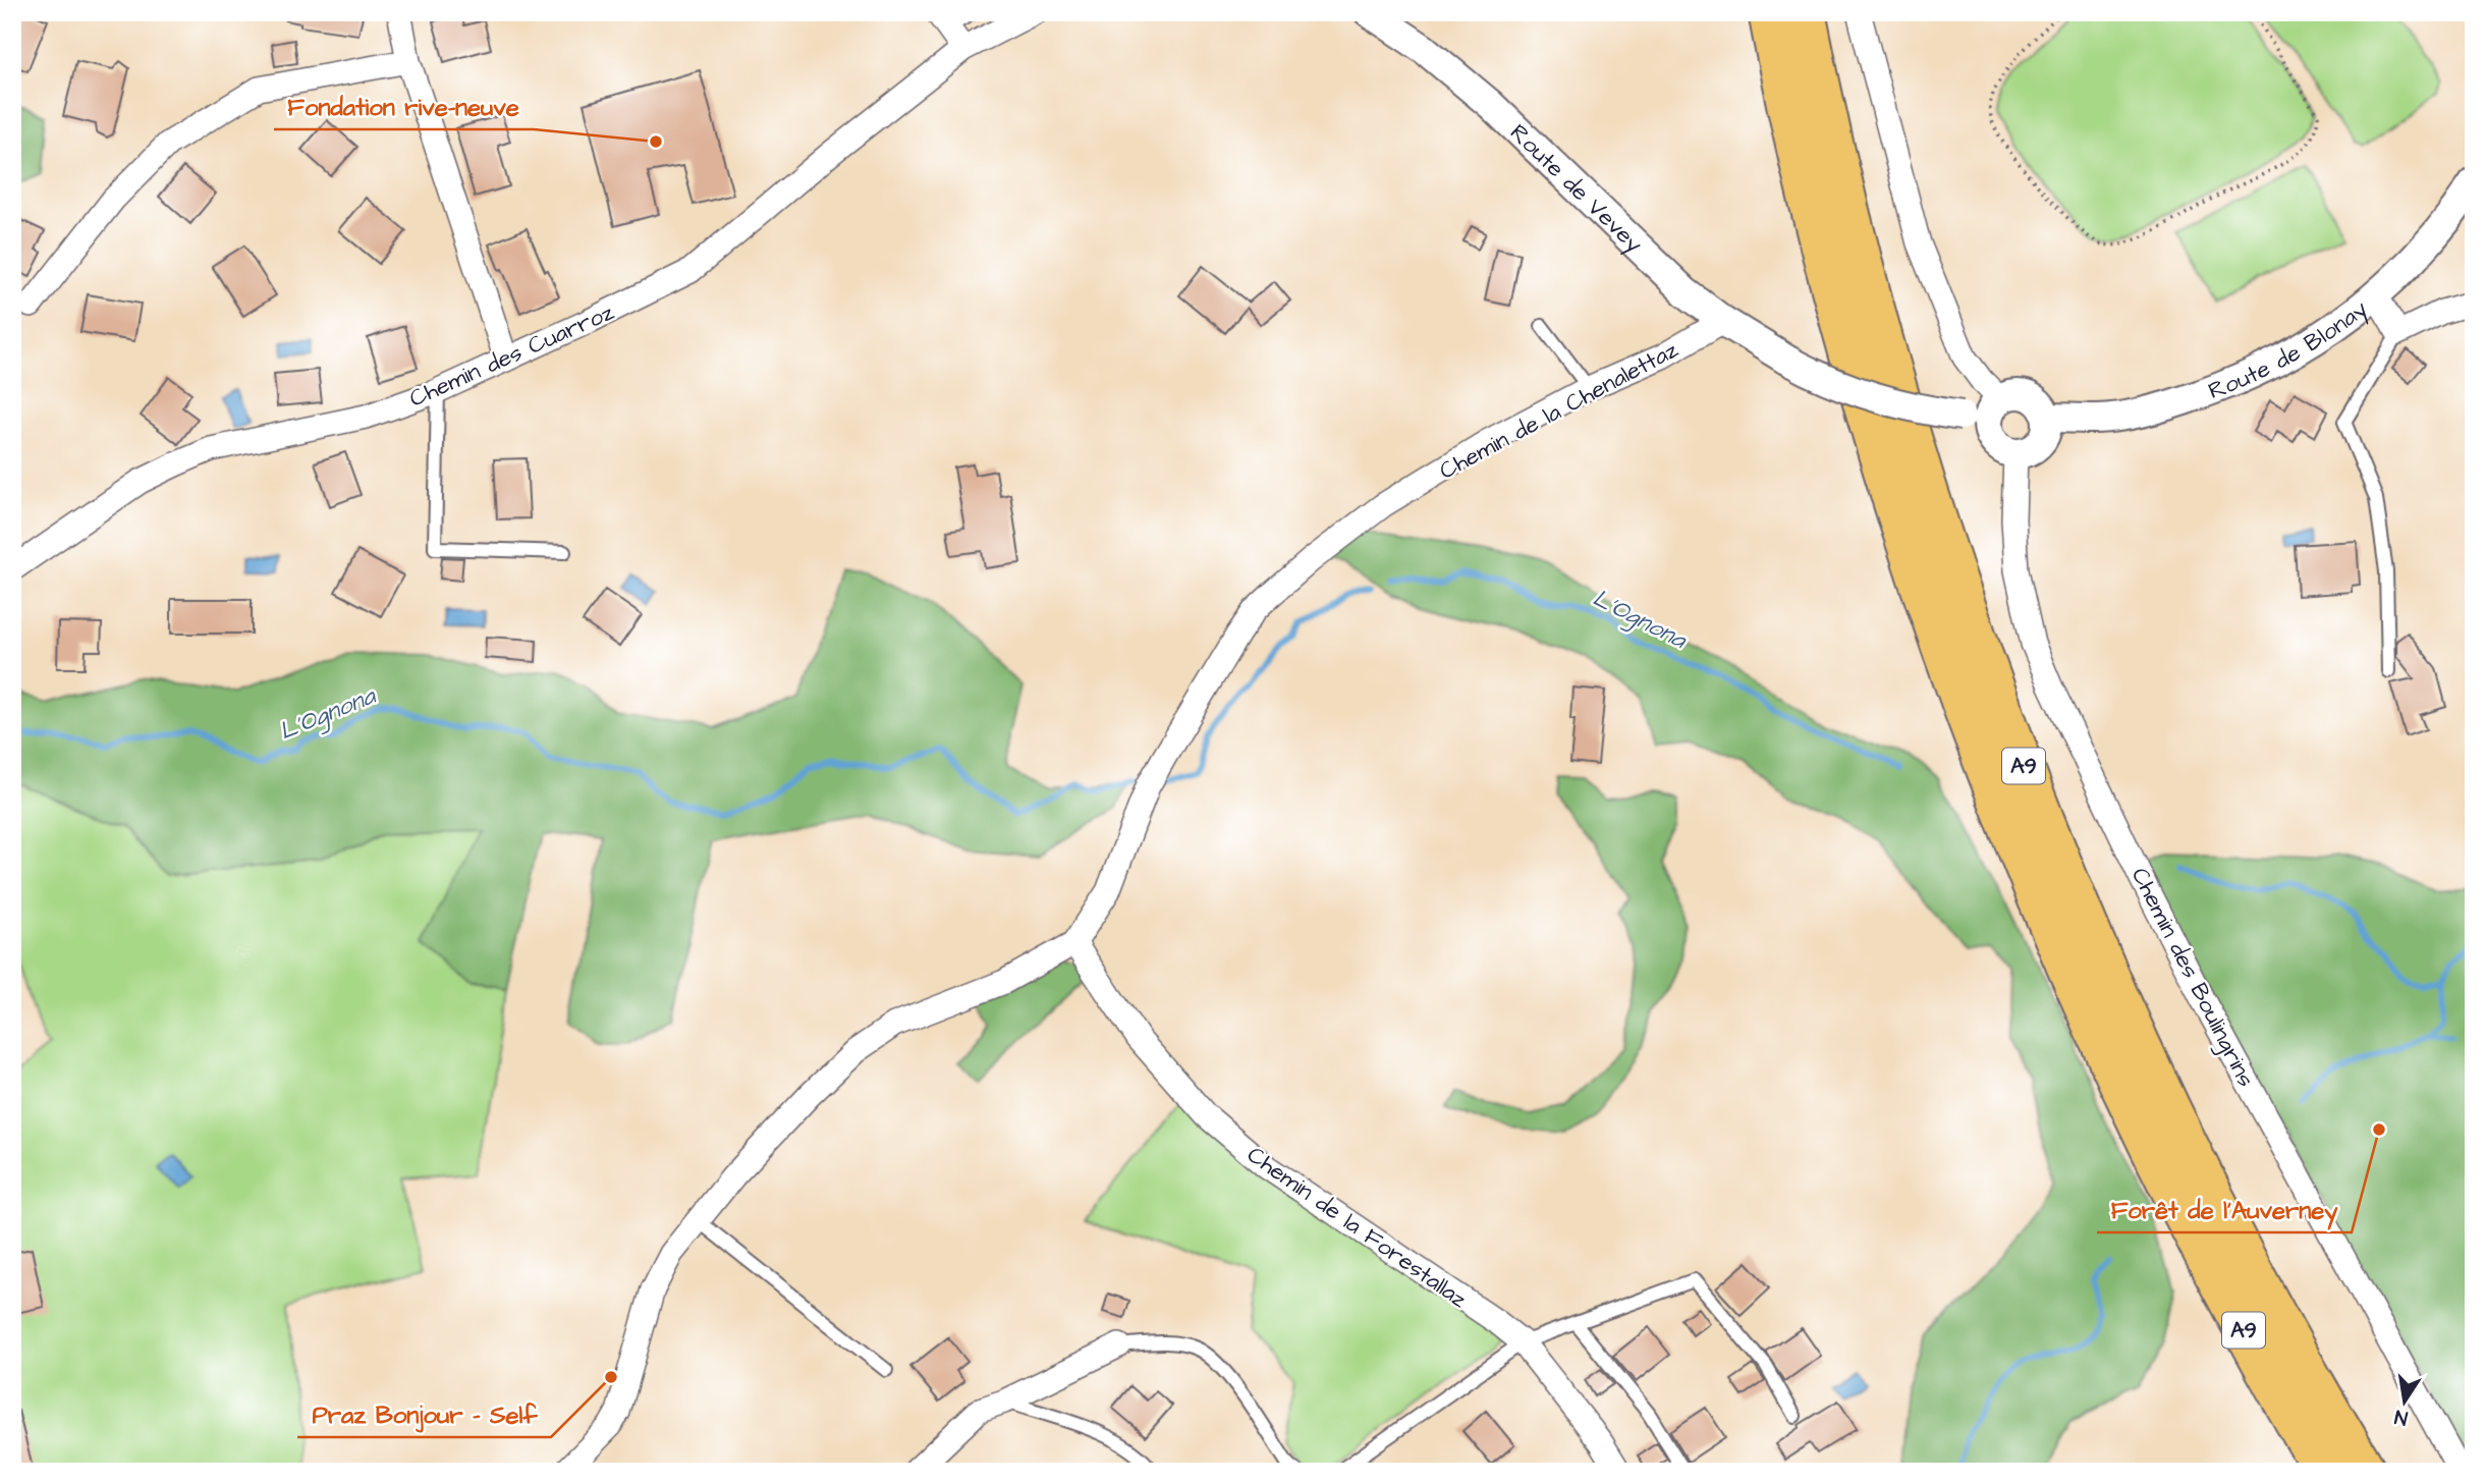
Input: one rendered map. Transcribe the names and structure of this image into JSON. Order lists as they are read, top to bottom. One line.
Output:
{"streets":{"highway":["A9"],"street":["Route de Vevey","Route de Blonay","Chemin des Cuarroz","Chemin de la Chenalettaz","Chemin des Boulingrins","Chemin de la Forestallaz"]},"crossings":[["Route de Vevey","Route de Blonay"],["Route de Vevey","Chemin de la Chenalettaz"],["Route de Vevey","Chemin des Boulingrins"],["Route de Blonay","Chemin des Boulingrins"],["Chemin de la Chenalettaz","Chemin de la Forestallaz"]],"water":["L'Ognona"],"places":["Fondation rive-neuve","Forêt de l'Auverney","Praz Bonjour - Self"],"north":"bottom"}
